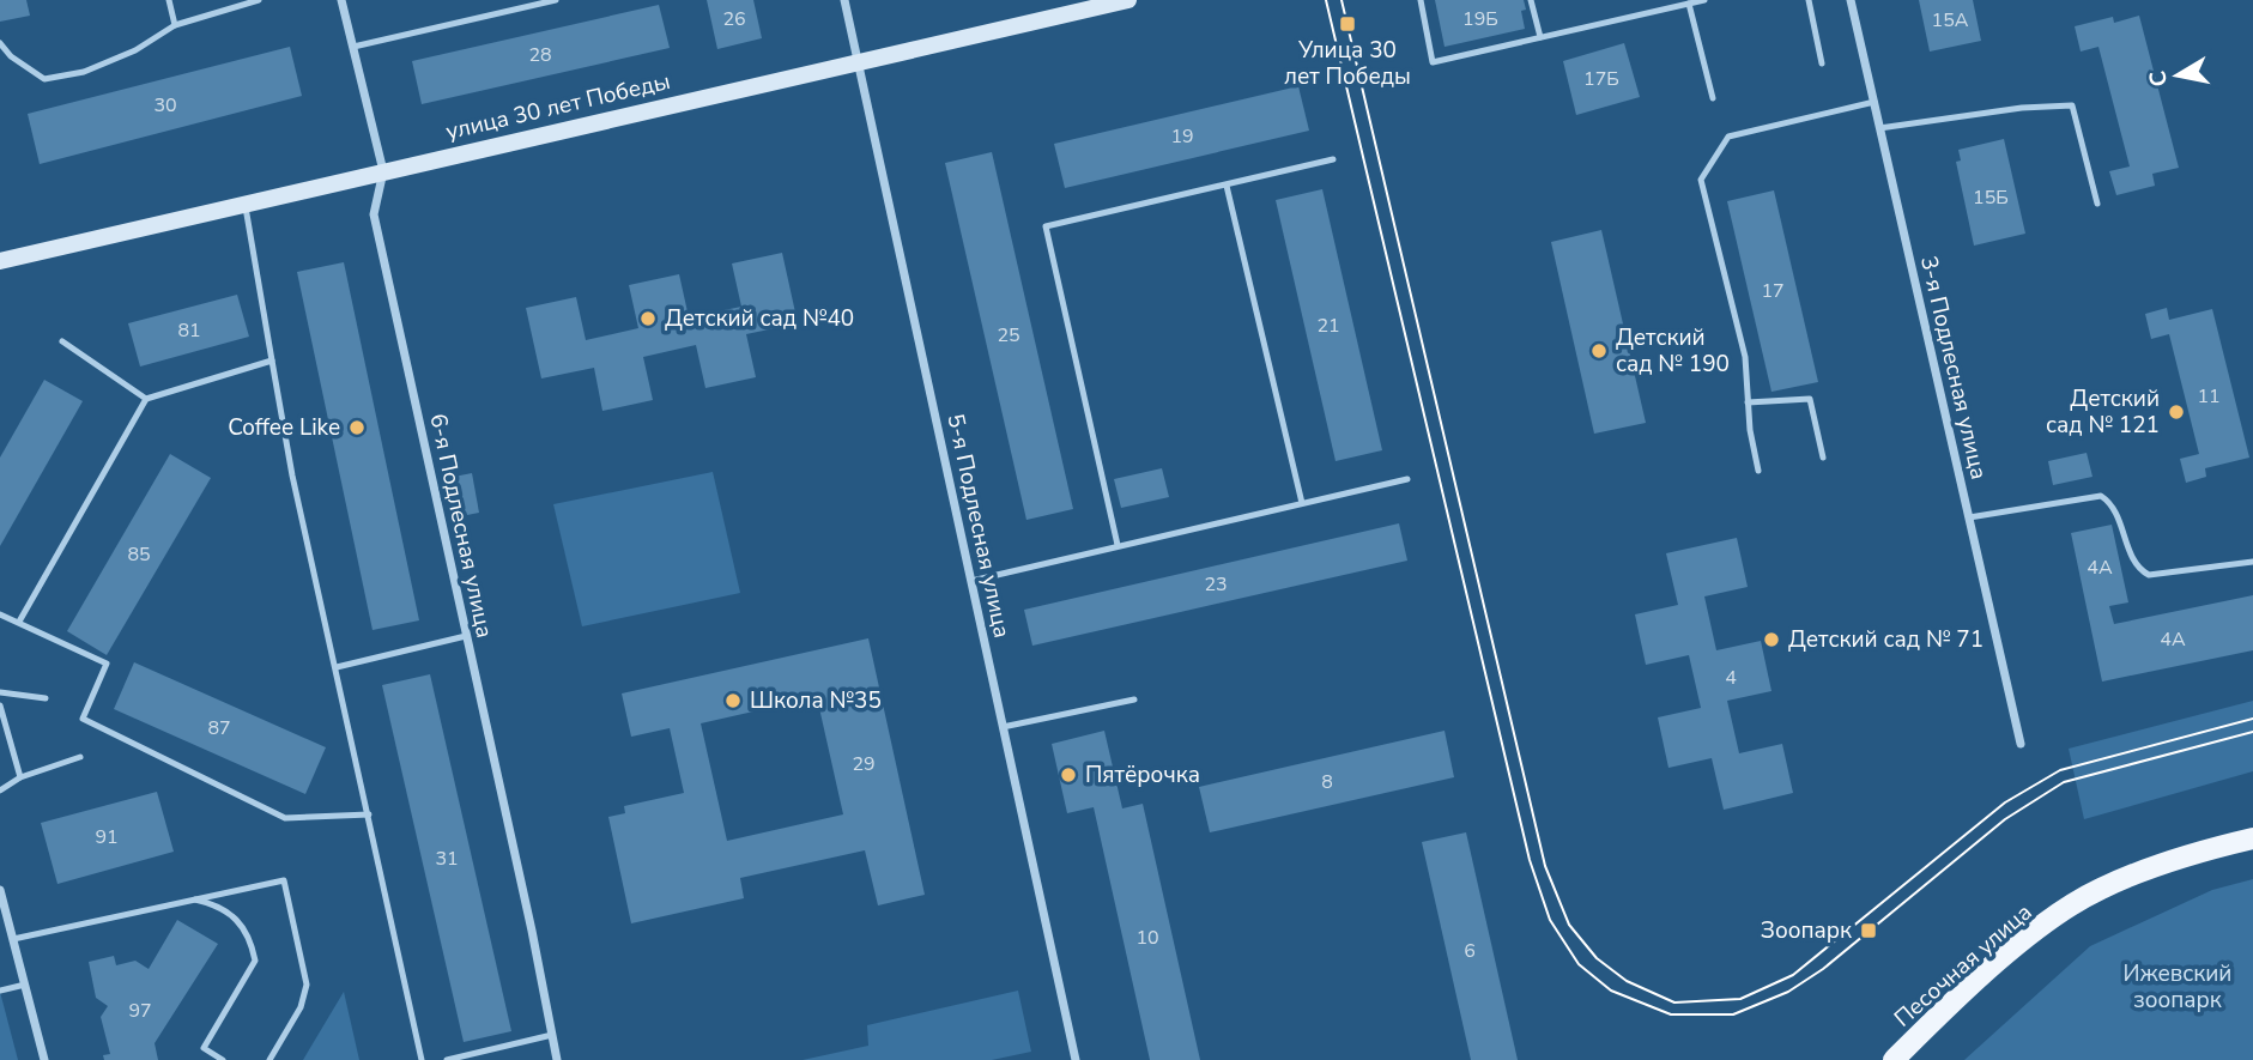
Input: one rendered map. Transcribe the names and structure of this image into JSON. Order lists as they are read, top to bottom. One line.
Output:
{"streets":{"main road":["улица 30 лет Победы","Песочная улица"],"street":["3-я Подлесная улица","6-я Подлесная улица","5-я Подлесная улица"]},"crossings":[["улица 30 лет Победы","6-я Подлесная улица"],["улица 30 лет Победы","5-я Подлесная улица"]],"parks":["Ижевский зоопарк"],"places":{"transit":["Улица 30 лет Победы","Зоопарк"],"other":["Детский сад №40","Детский сад № 190","Детский сад № 121","Coffee Like","Детский сад № 71","Школа №35","Пятёрочка"]},"house_numbers":["26","19Б","15А","28","17Б","30","19","15Б","17","21","81","25","11","85","4А","23","4А","4","87","29","8","91","31","10","6","97"],"north":"left"}
